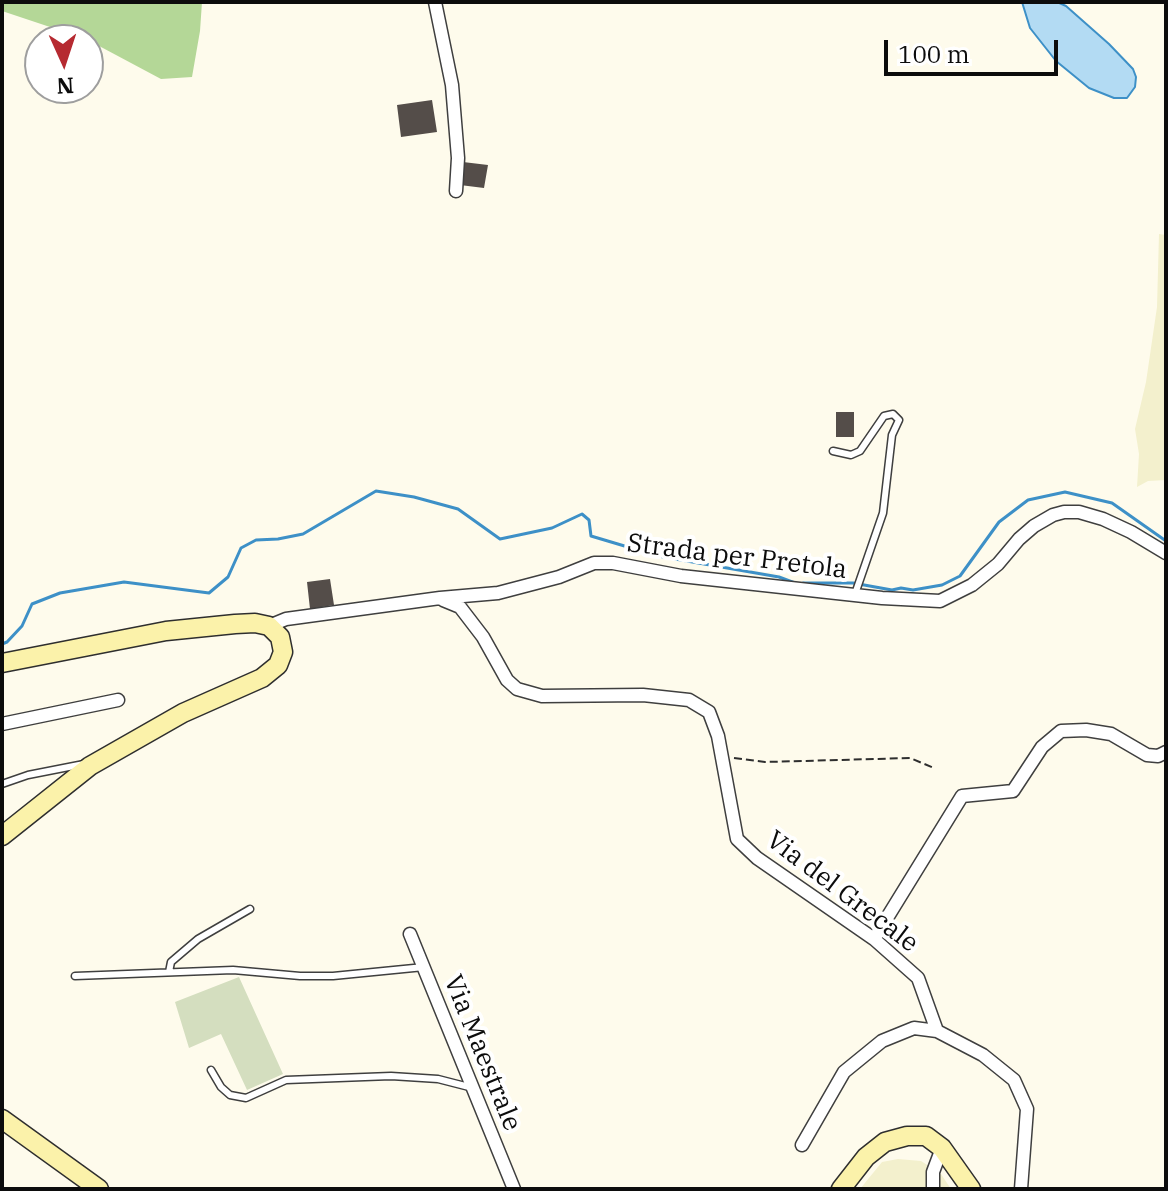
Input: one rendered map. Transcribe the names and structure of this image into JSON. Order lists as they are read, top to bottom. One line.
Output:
{"streets":{"street":["Strada per Pretola","Via del Grecale","Via Maestrale"]},"crossings":[["Strada per Pretola","Via del Grecale"]],"scale_bar":"100 m","north":"bottom"}
